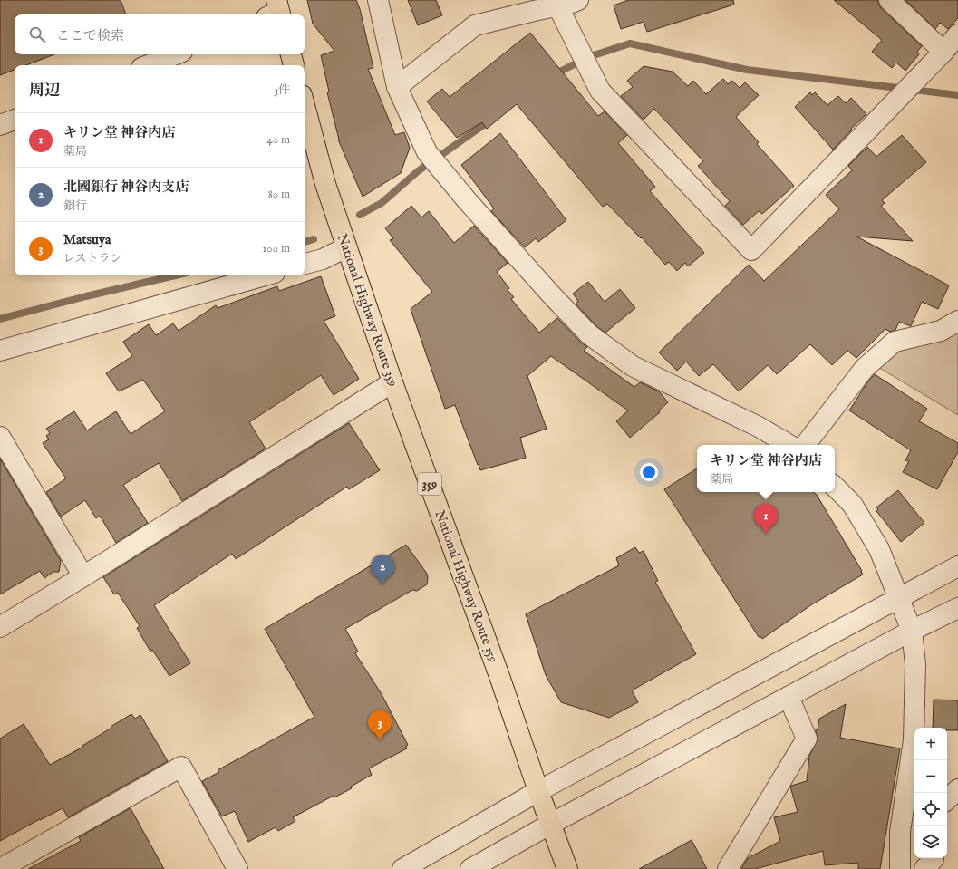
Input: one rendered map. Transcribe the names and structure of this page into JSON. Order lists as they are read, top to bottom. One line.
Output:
{"streets":{"highway":["National Highway Route 359","359"]},"page":{"search":"ここで検索","heading":["周辺","3件"],"list":[{"mark":"1","name":"キリン堂 神谷内店","note":"薬局","value":"40 m"},{"mark":"2","name":"北國銀行 神谷内支店","note":"銀行","value":"80 m"},{"mark":"3","name":"Matsuya","note":"レストラン","value":"100 m"}],"popup":["キリン堂 神谷内店","薬局"],"pins":["1","2","3"],"map_buttons":["+","−"]}}
